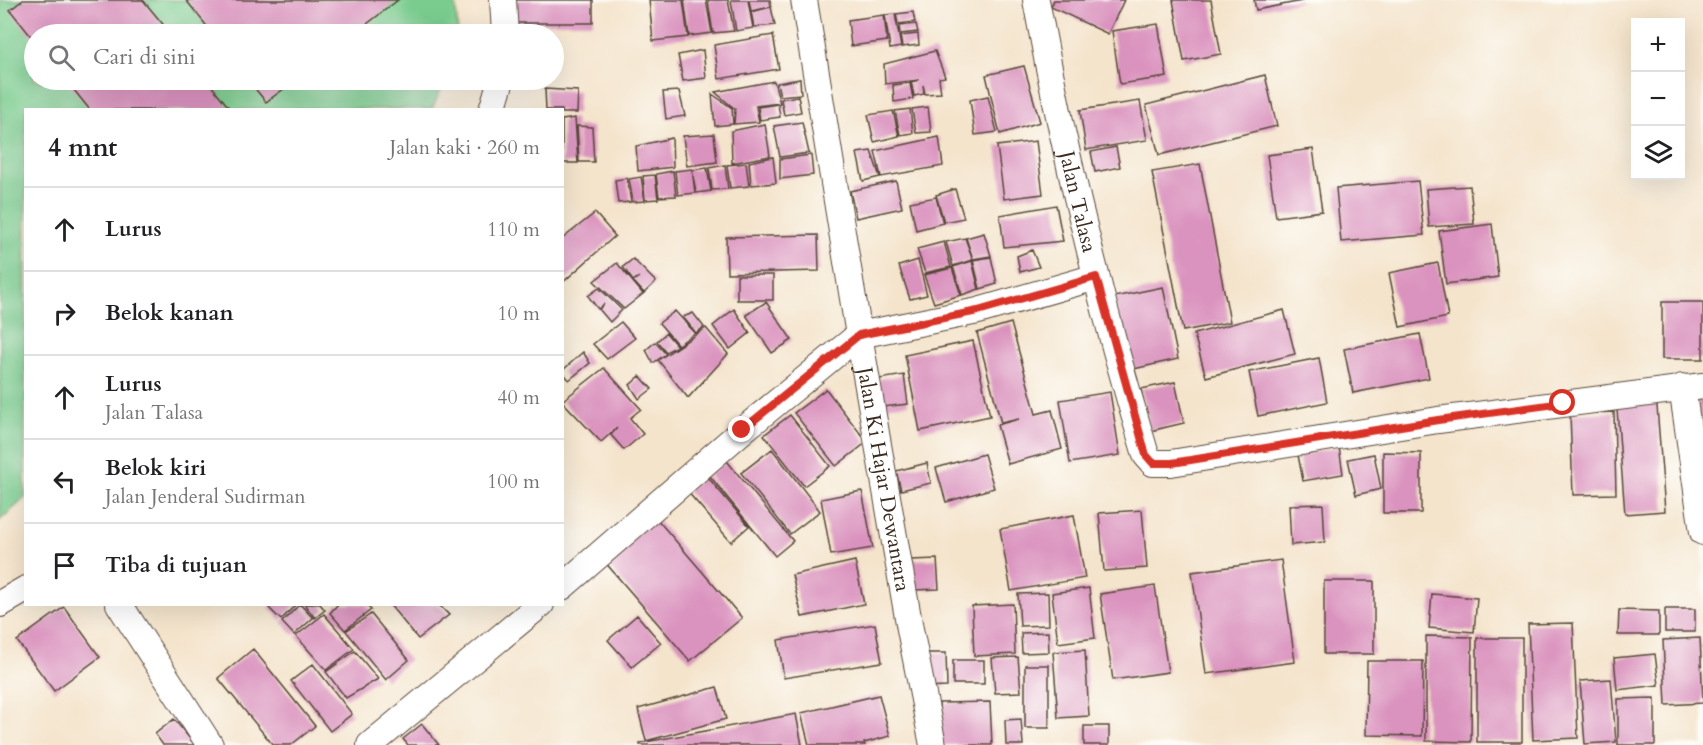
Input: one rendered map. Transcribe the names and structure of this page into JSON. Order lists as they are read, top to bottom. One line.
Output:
{"streets":{"street":["Jalan Talasa","Jalan Ki Hajar Dewantara"]},"page":{"map_buttons":["+","−"],"search":"Cari di sini","heading":["4 mnt","Jalan kaki · 260 m"],"list":[["Lurus","110 m"],["Belok kanan","10 m"],["Lurus","Jalan Talasa","40 m"],["Belok kiri","Jalan Jenderal Sudirman","100 m"],"Tiba di tujuan"]}}
